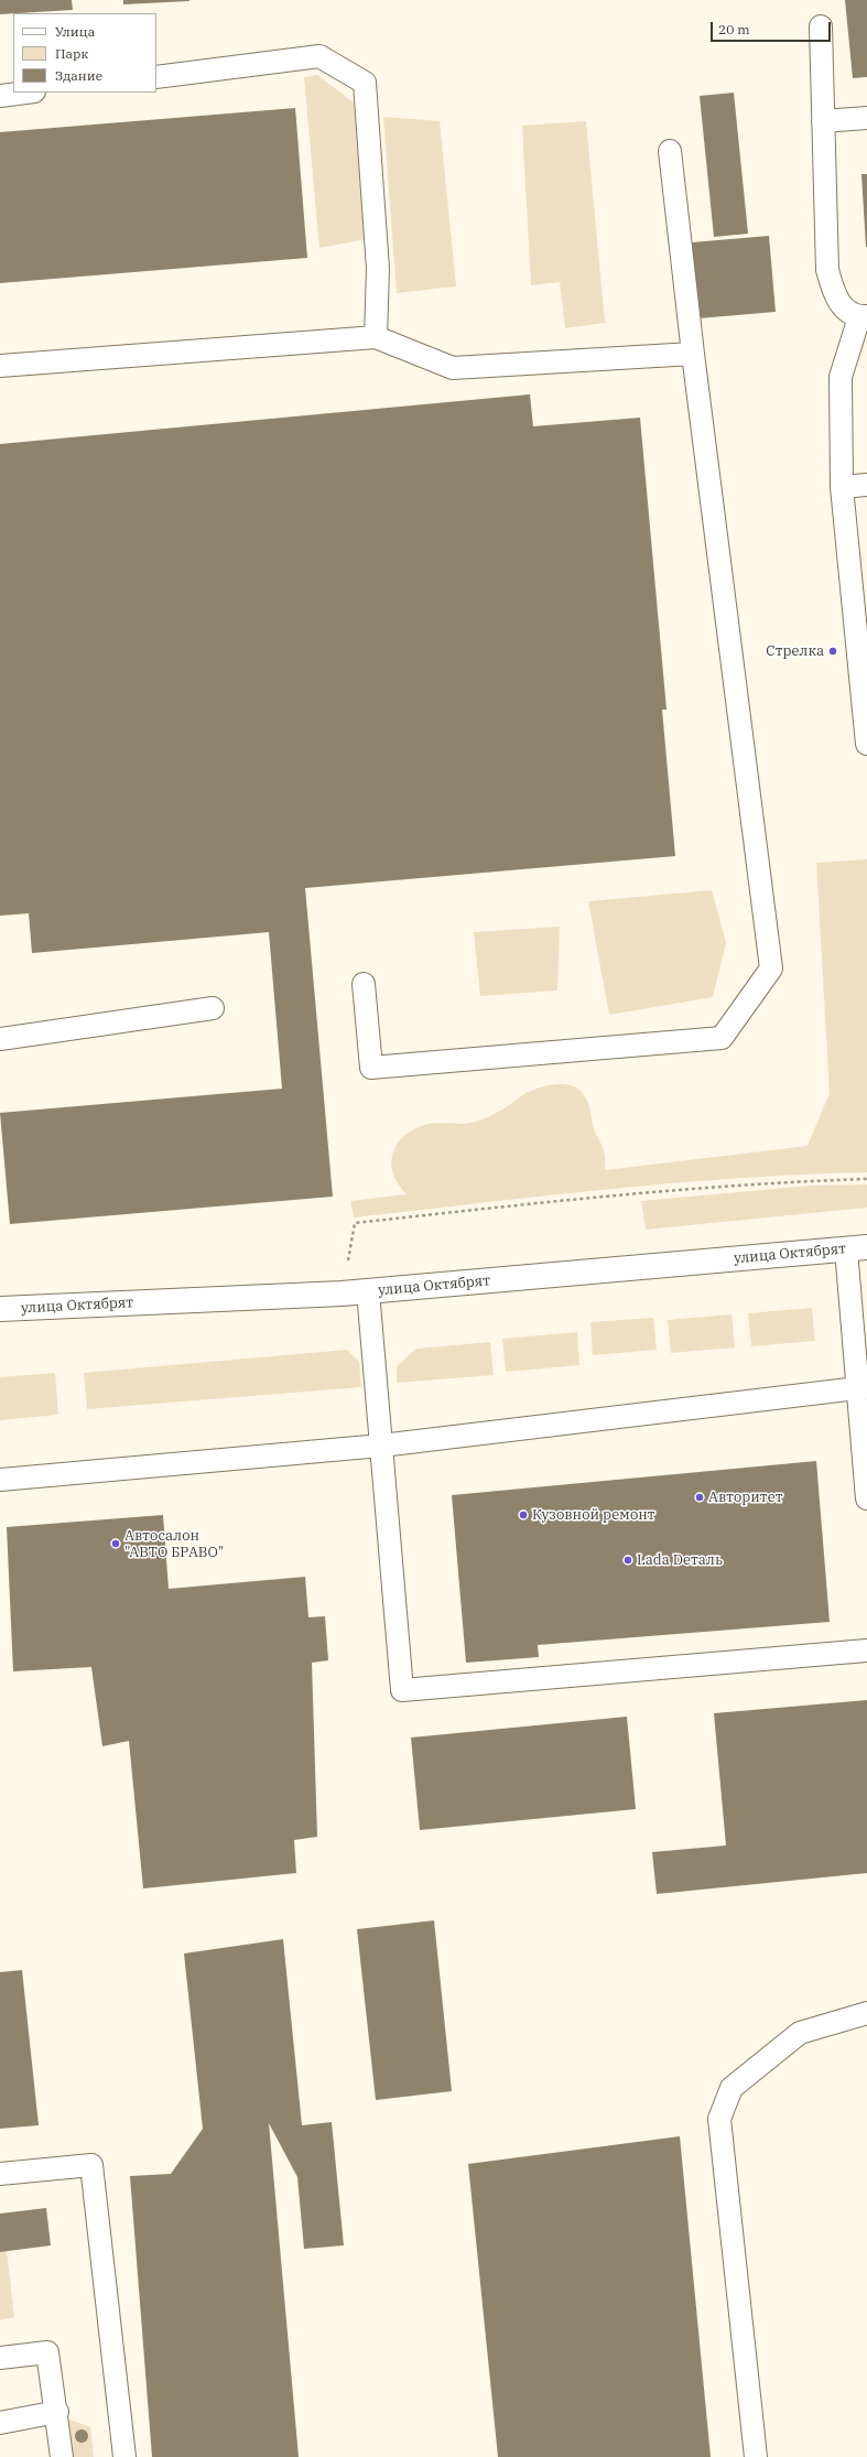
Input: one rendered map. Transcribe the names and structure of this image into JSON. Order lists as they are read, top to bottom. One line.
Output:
{"streets":{"street":["улица Октябрят"]},"places":["Стрелка","Авторитет","Кузовной ремонт","Автосалон \"АВТО БРАВО\"","Lada Dеталь"],"legend":["Улица","Парк","Здание"],"scale_bar":"20 m"}
